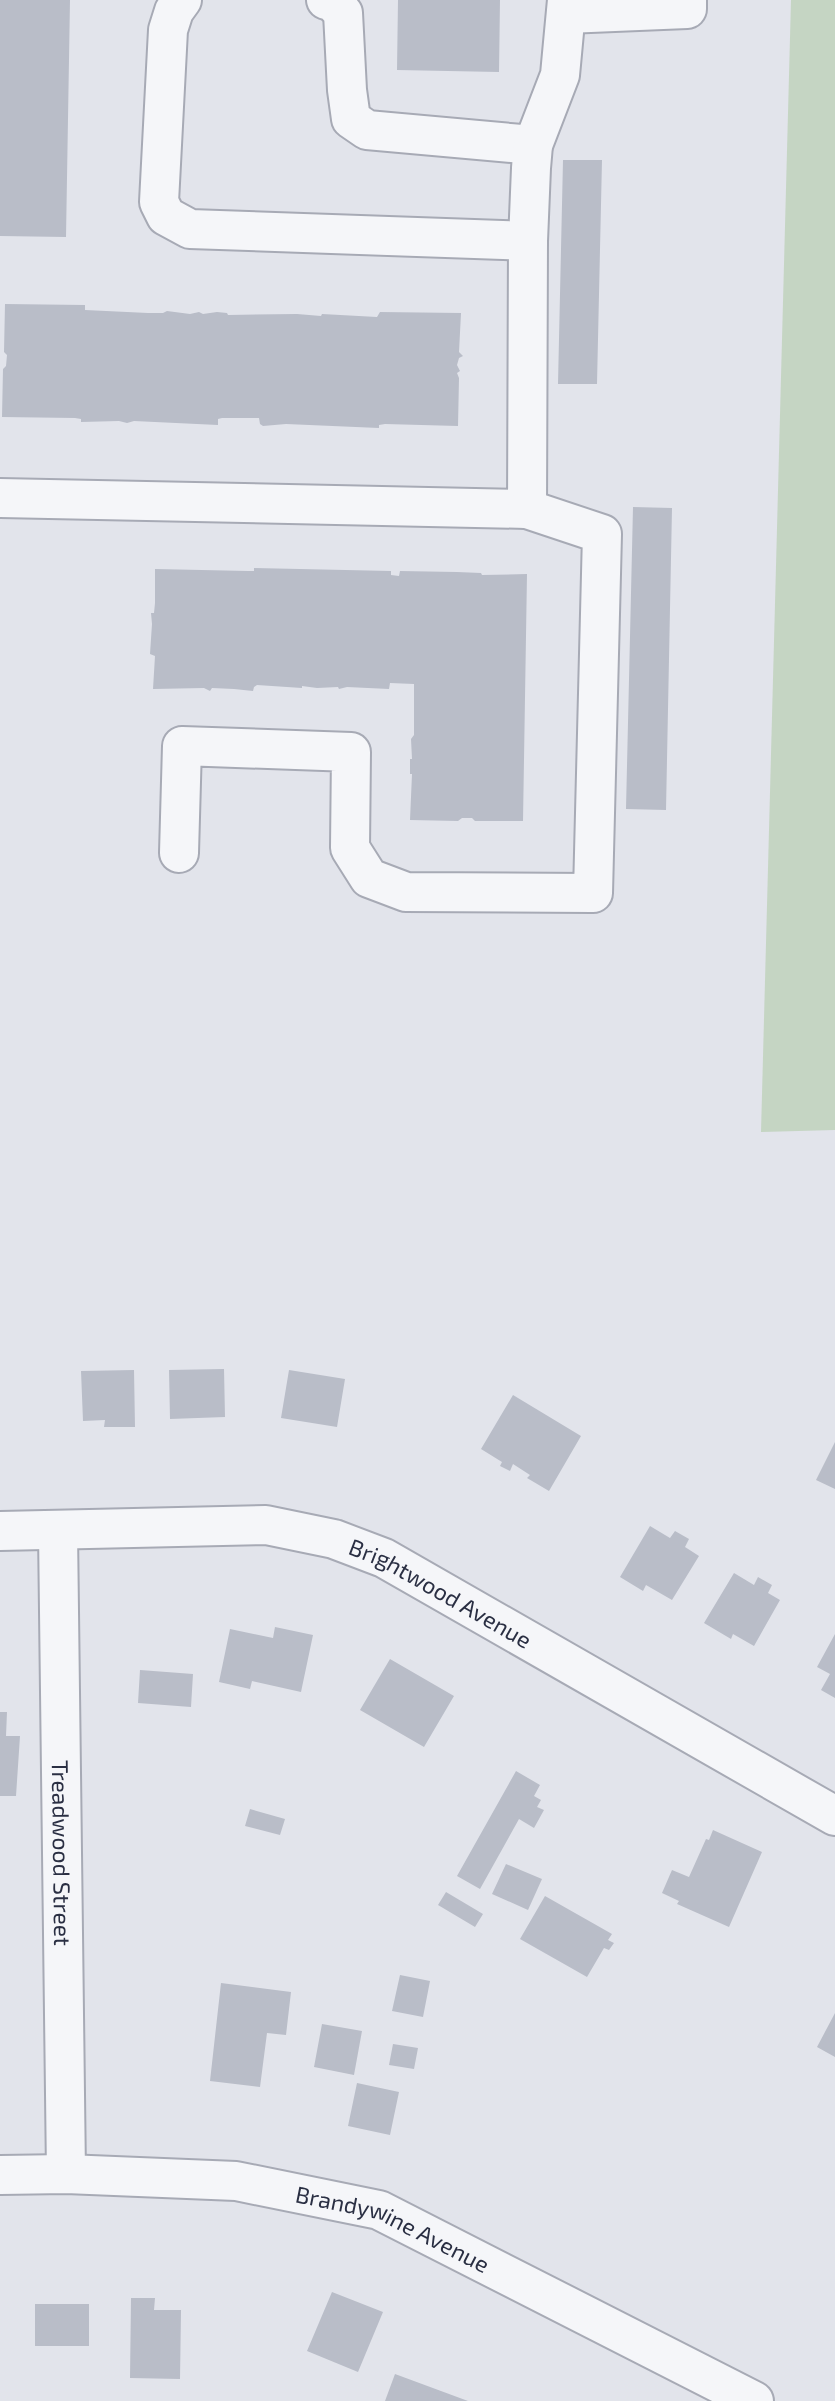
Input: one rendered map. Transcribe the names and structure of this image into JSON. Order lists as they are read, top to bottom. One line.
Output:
{"streets":{"street":["Brightwood Avenue","Treadwood Street","Brandywine Avenue"]},"crossings":[["Brightwood Avenue","Treadwood Street"],["Treadwood Street","Brandywine Avenue"]]}
